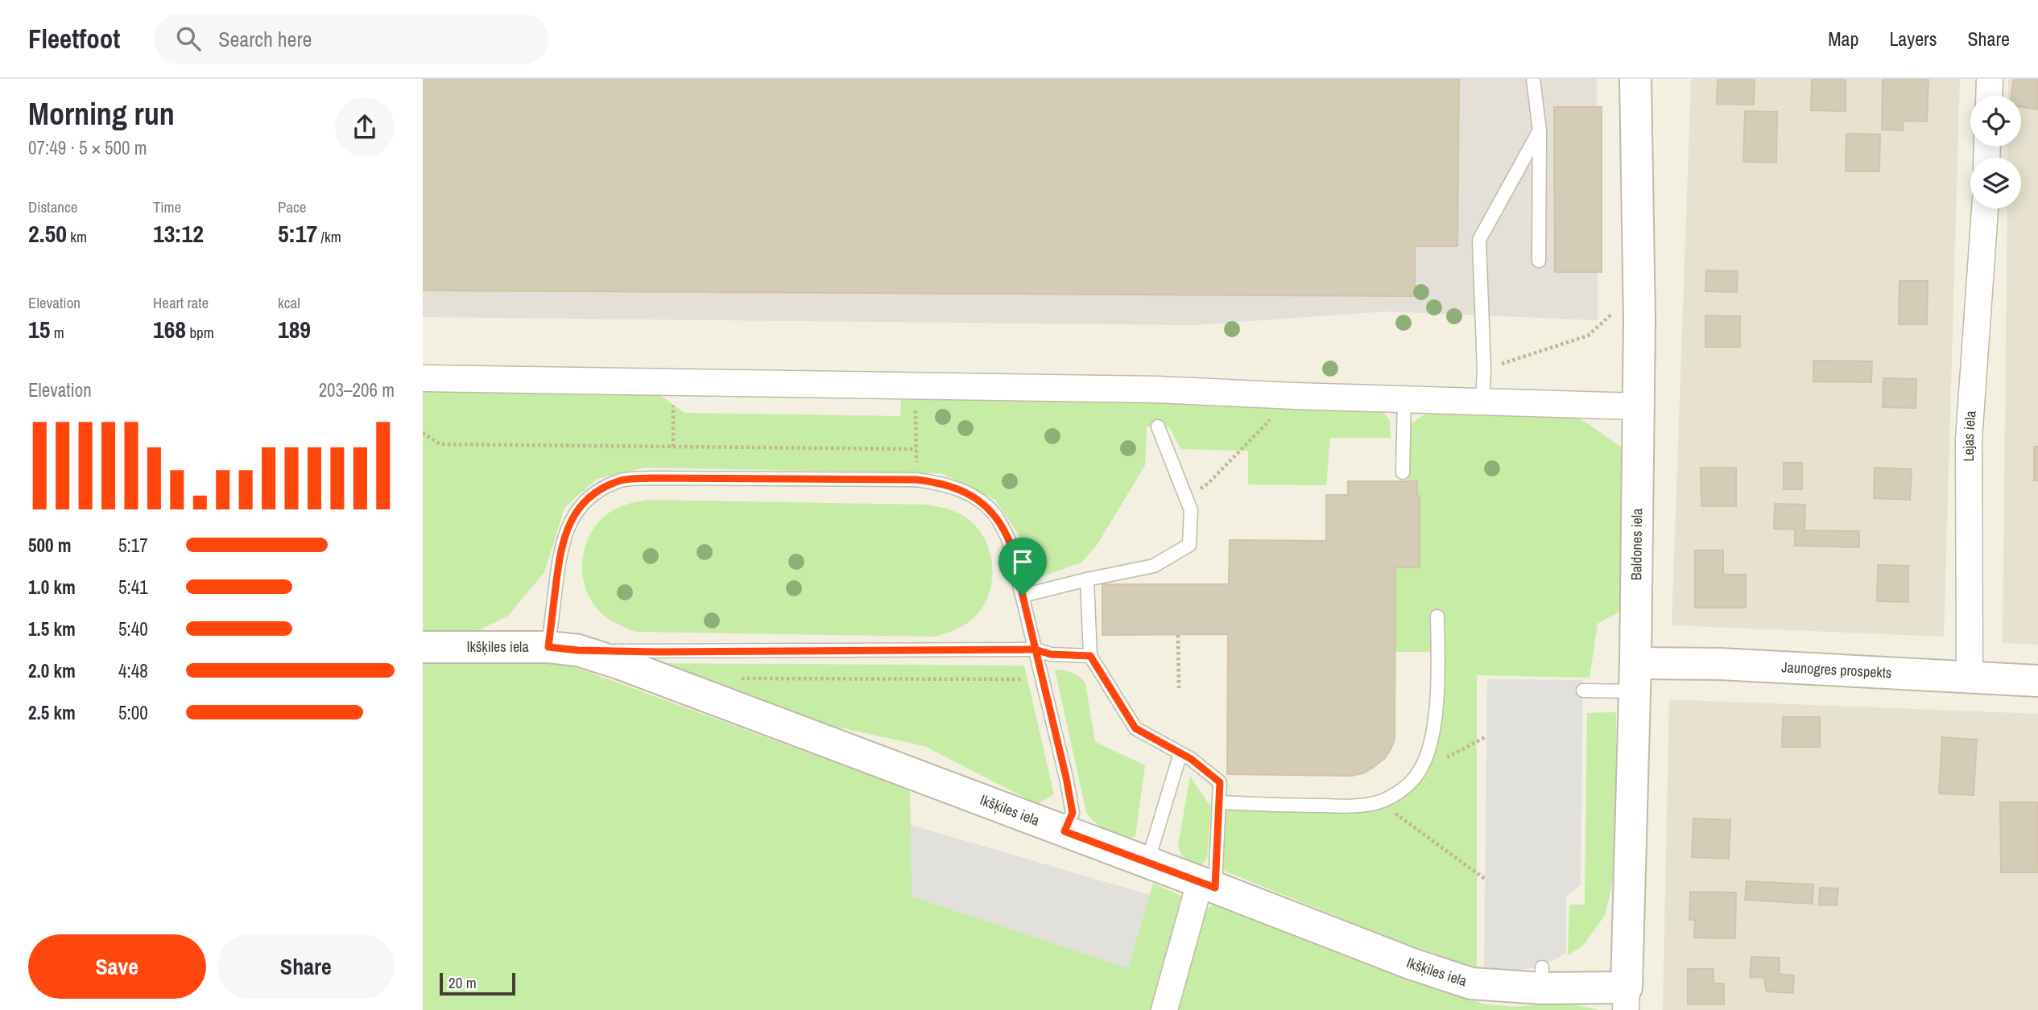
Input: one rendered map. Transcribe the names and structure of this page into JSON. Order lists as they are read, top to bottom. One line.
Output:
{"streets":{"street":["Lejas iela","Baldones iela","Ikšķiles iela","Jaunogres prospekts"]},"crossings":[["Lejas iela","Jaunogres prospekts"],["Baldones iela","Ikšķiles iela"],["Baldones iela","Jaunogres prospekts"]],"scale_bar":"20 m","page":{"header":"Fleetfoot","search":"Search here","nav":["Map","Layers","Share"],"heading":["Morning run","07:49 · 5 × 500 m"],"stats":[["Distance","2.50 km"],["Time","13:12"],["Pace","5:17 /km"],["Elevation","15 m"],["Heart rate","168 bpm"],["kcal","189"]],"chart":["Elevation","203–206 m"],"list":[{"name":"500 m","note":"5:17"},{"name":"1.0 km","note":"5:41"},{"name":"1.5 km","note":"5:40"},{"name":"2.0 km","note":"4:48"},{"name":"2.5 km","note":"5:00"}],"buttons":["Save","Share"],"scale":"20 m"}}
